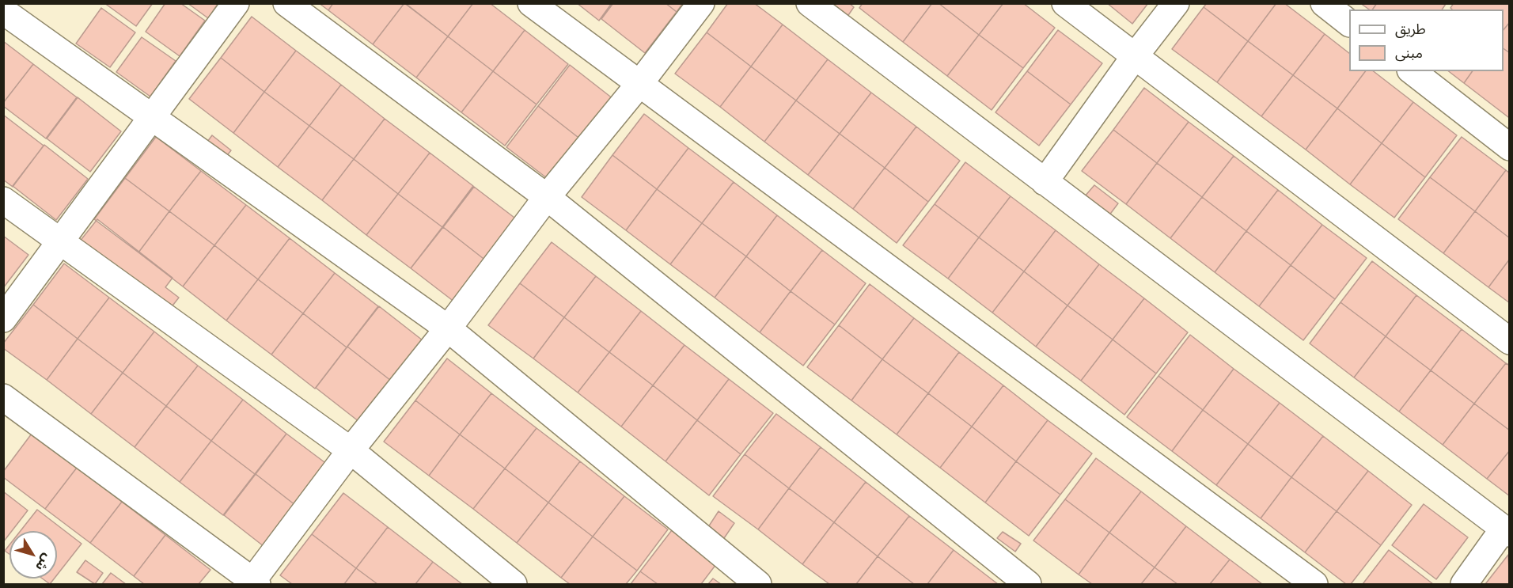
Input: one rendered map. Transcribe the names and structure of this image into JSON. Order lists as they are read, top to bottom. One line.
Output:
{"legend":["طريق","مبنى"],"north":"bottom right"}
